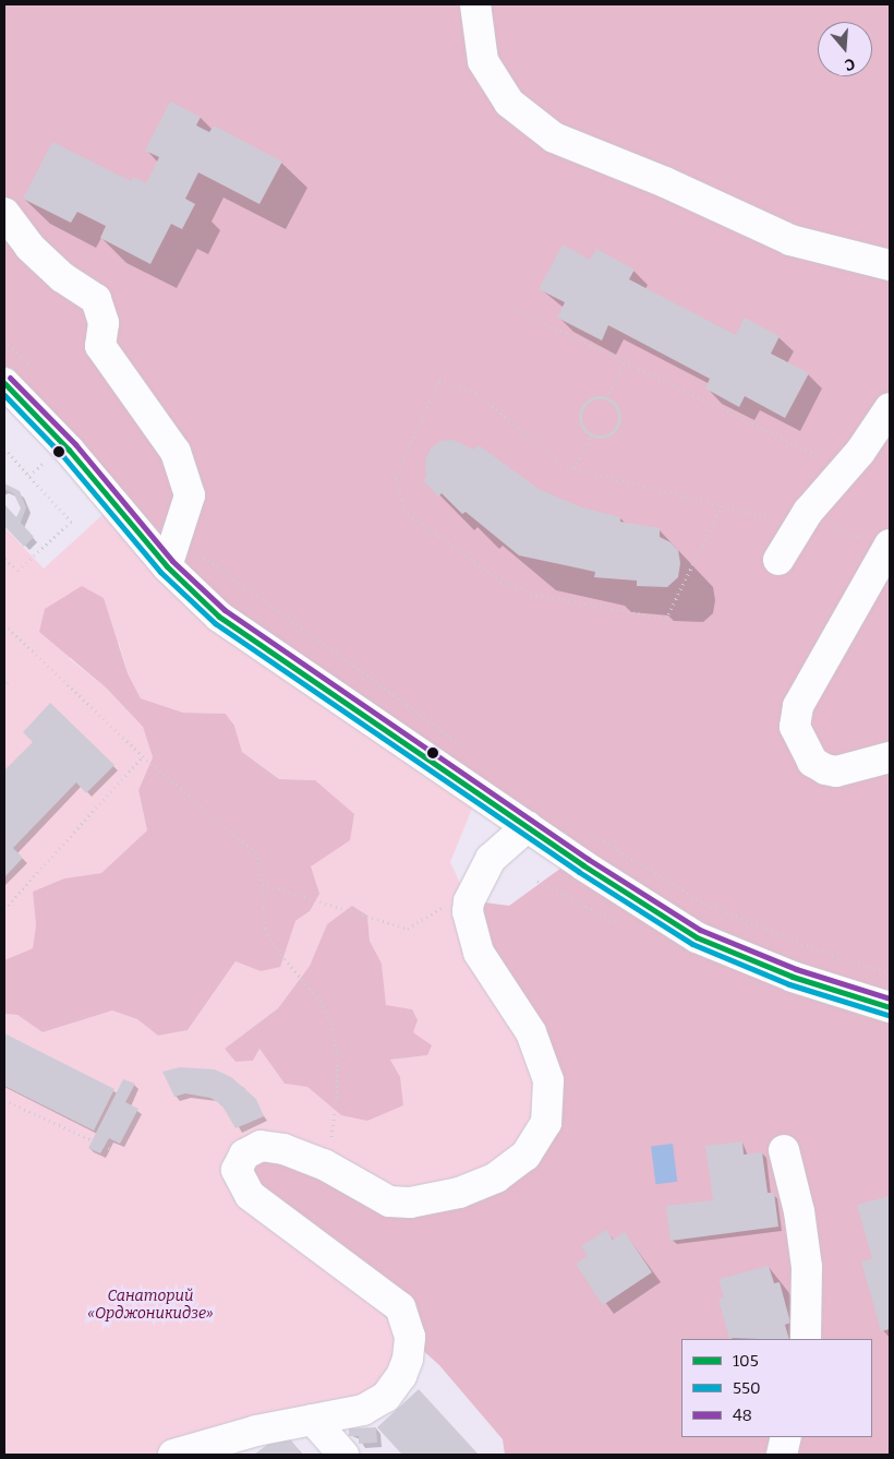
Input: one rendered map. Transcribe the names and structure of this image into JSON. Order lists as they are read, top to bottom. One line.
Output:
{"parks":["Санаторий «Орджоникидзе»"],"lines":["transit line 48","transit line 105","transit line 550"],"legend":["105","550","48"],"north":"bottom"}
